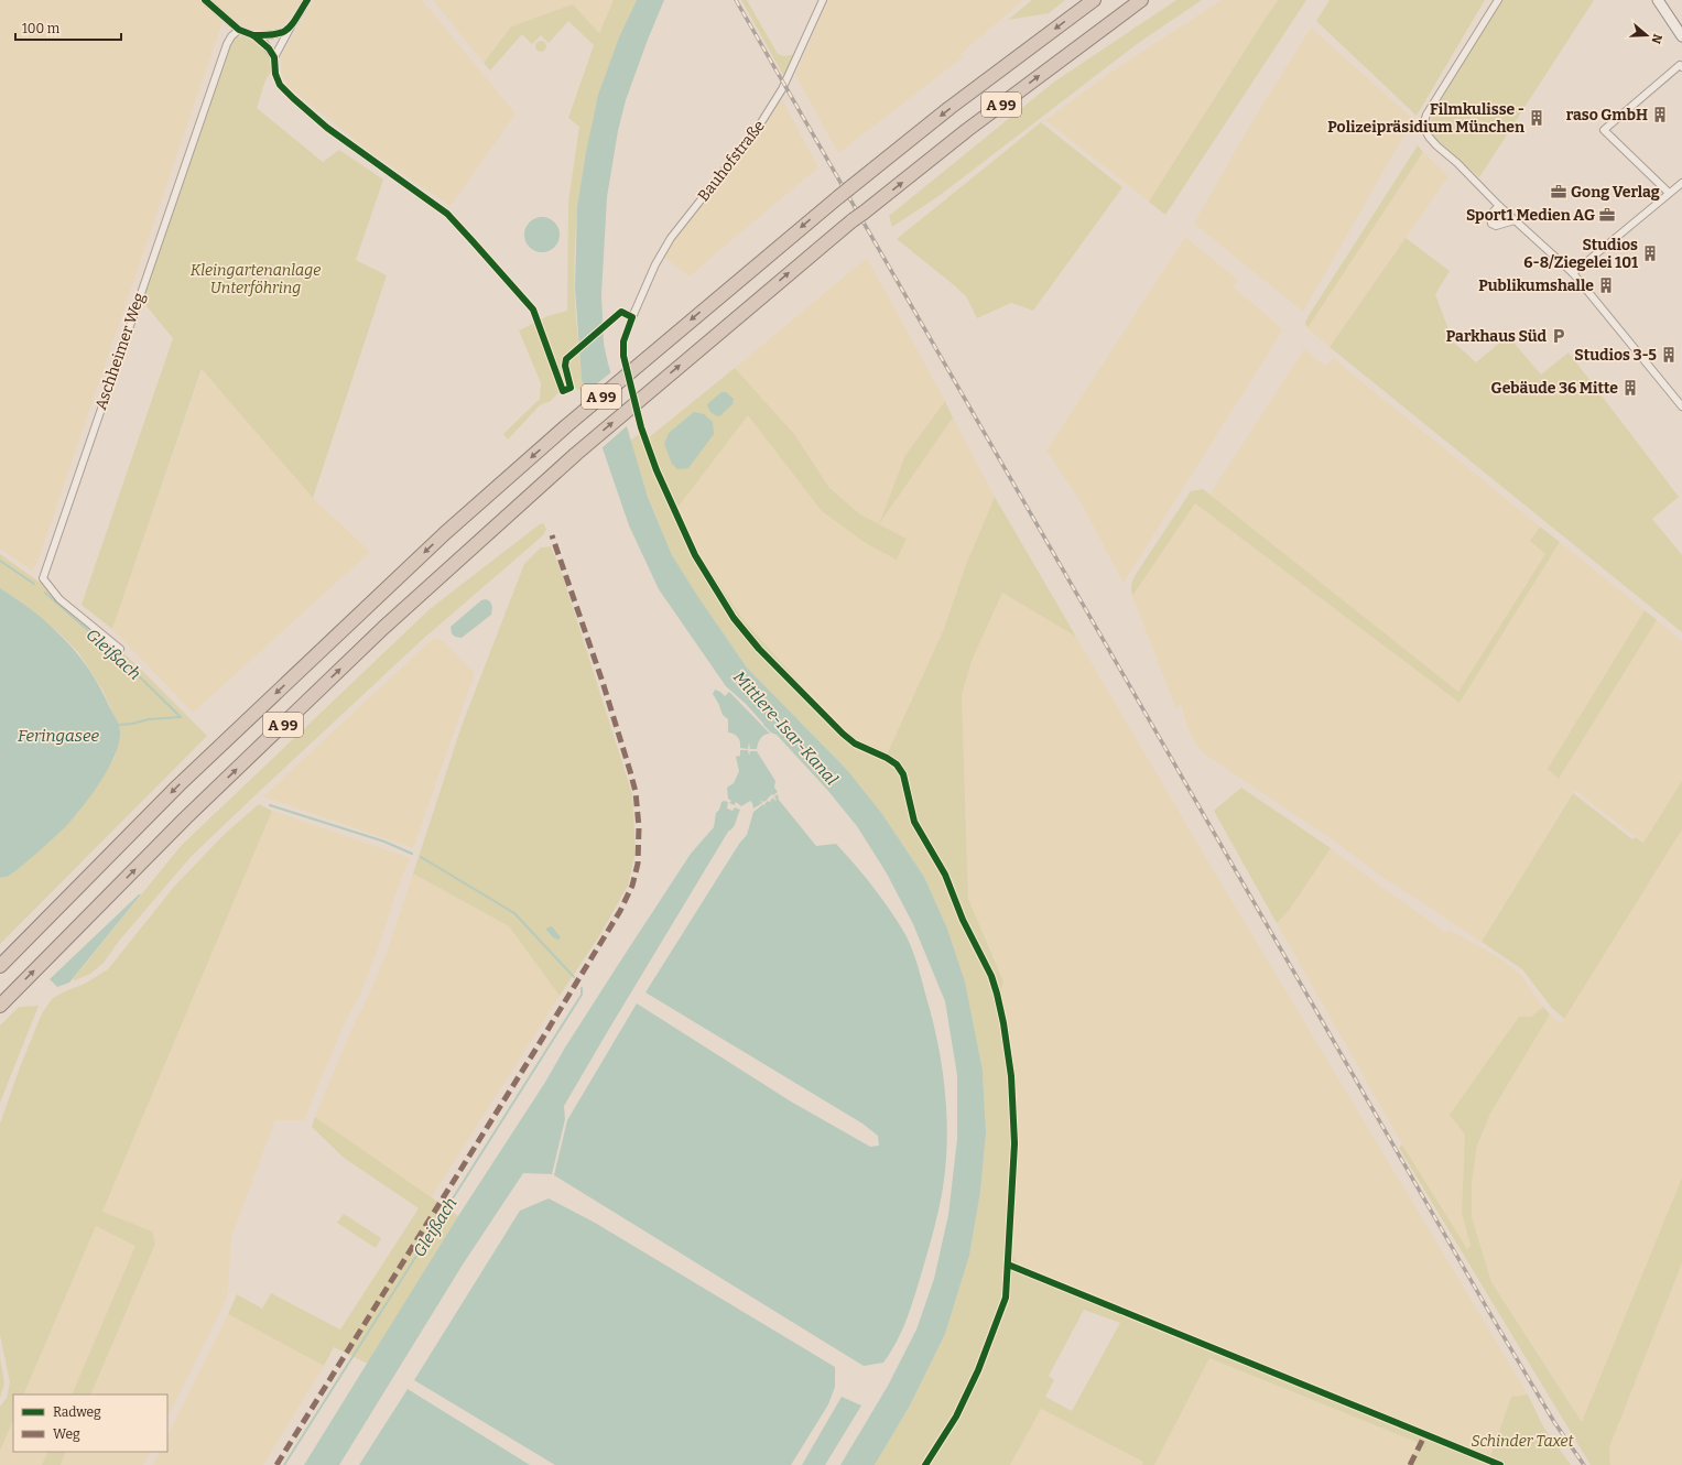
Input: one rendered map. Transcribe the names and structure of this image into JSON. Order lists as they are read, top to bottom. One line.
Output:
{"streets":{"highway":["A 99"],"street":["Bauhofstraße","Aschheimer Weg"]},"water":["Gleißach","Mittlere-Isar-Kanal","Feringasee"],"parks":["Kleingartenanlage Unterföhring","Schinder Taxet"],"places":{"building":["raso GmbH","Filmkulisse - Polizeipräsidium München","Studios 6-8/Ziegelei 101","Publikumshalle","Studios 3-5","Gebäude 36 Mitte"],"office":["Gong Verlag","Sport1 Medien AG"],"parking":["Parkhaus Süd"]},"legend":["Radweg","Weg"],"scale_bar":"100 m","north":"right"}
